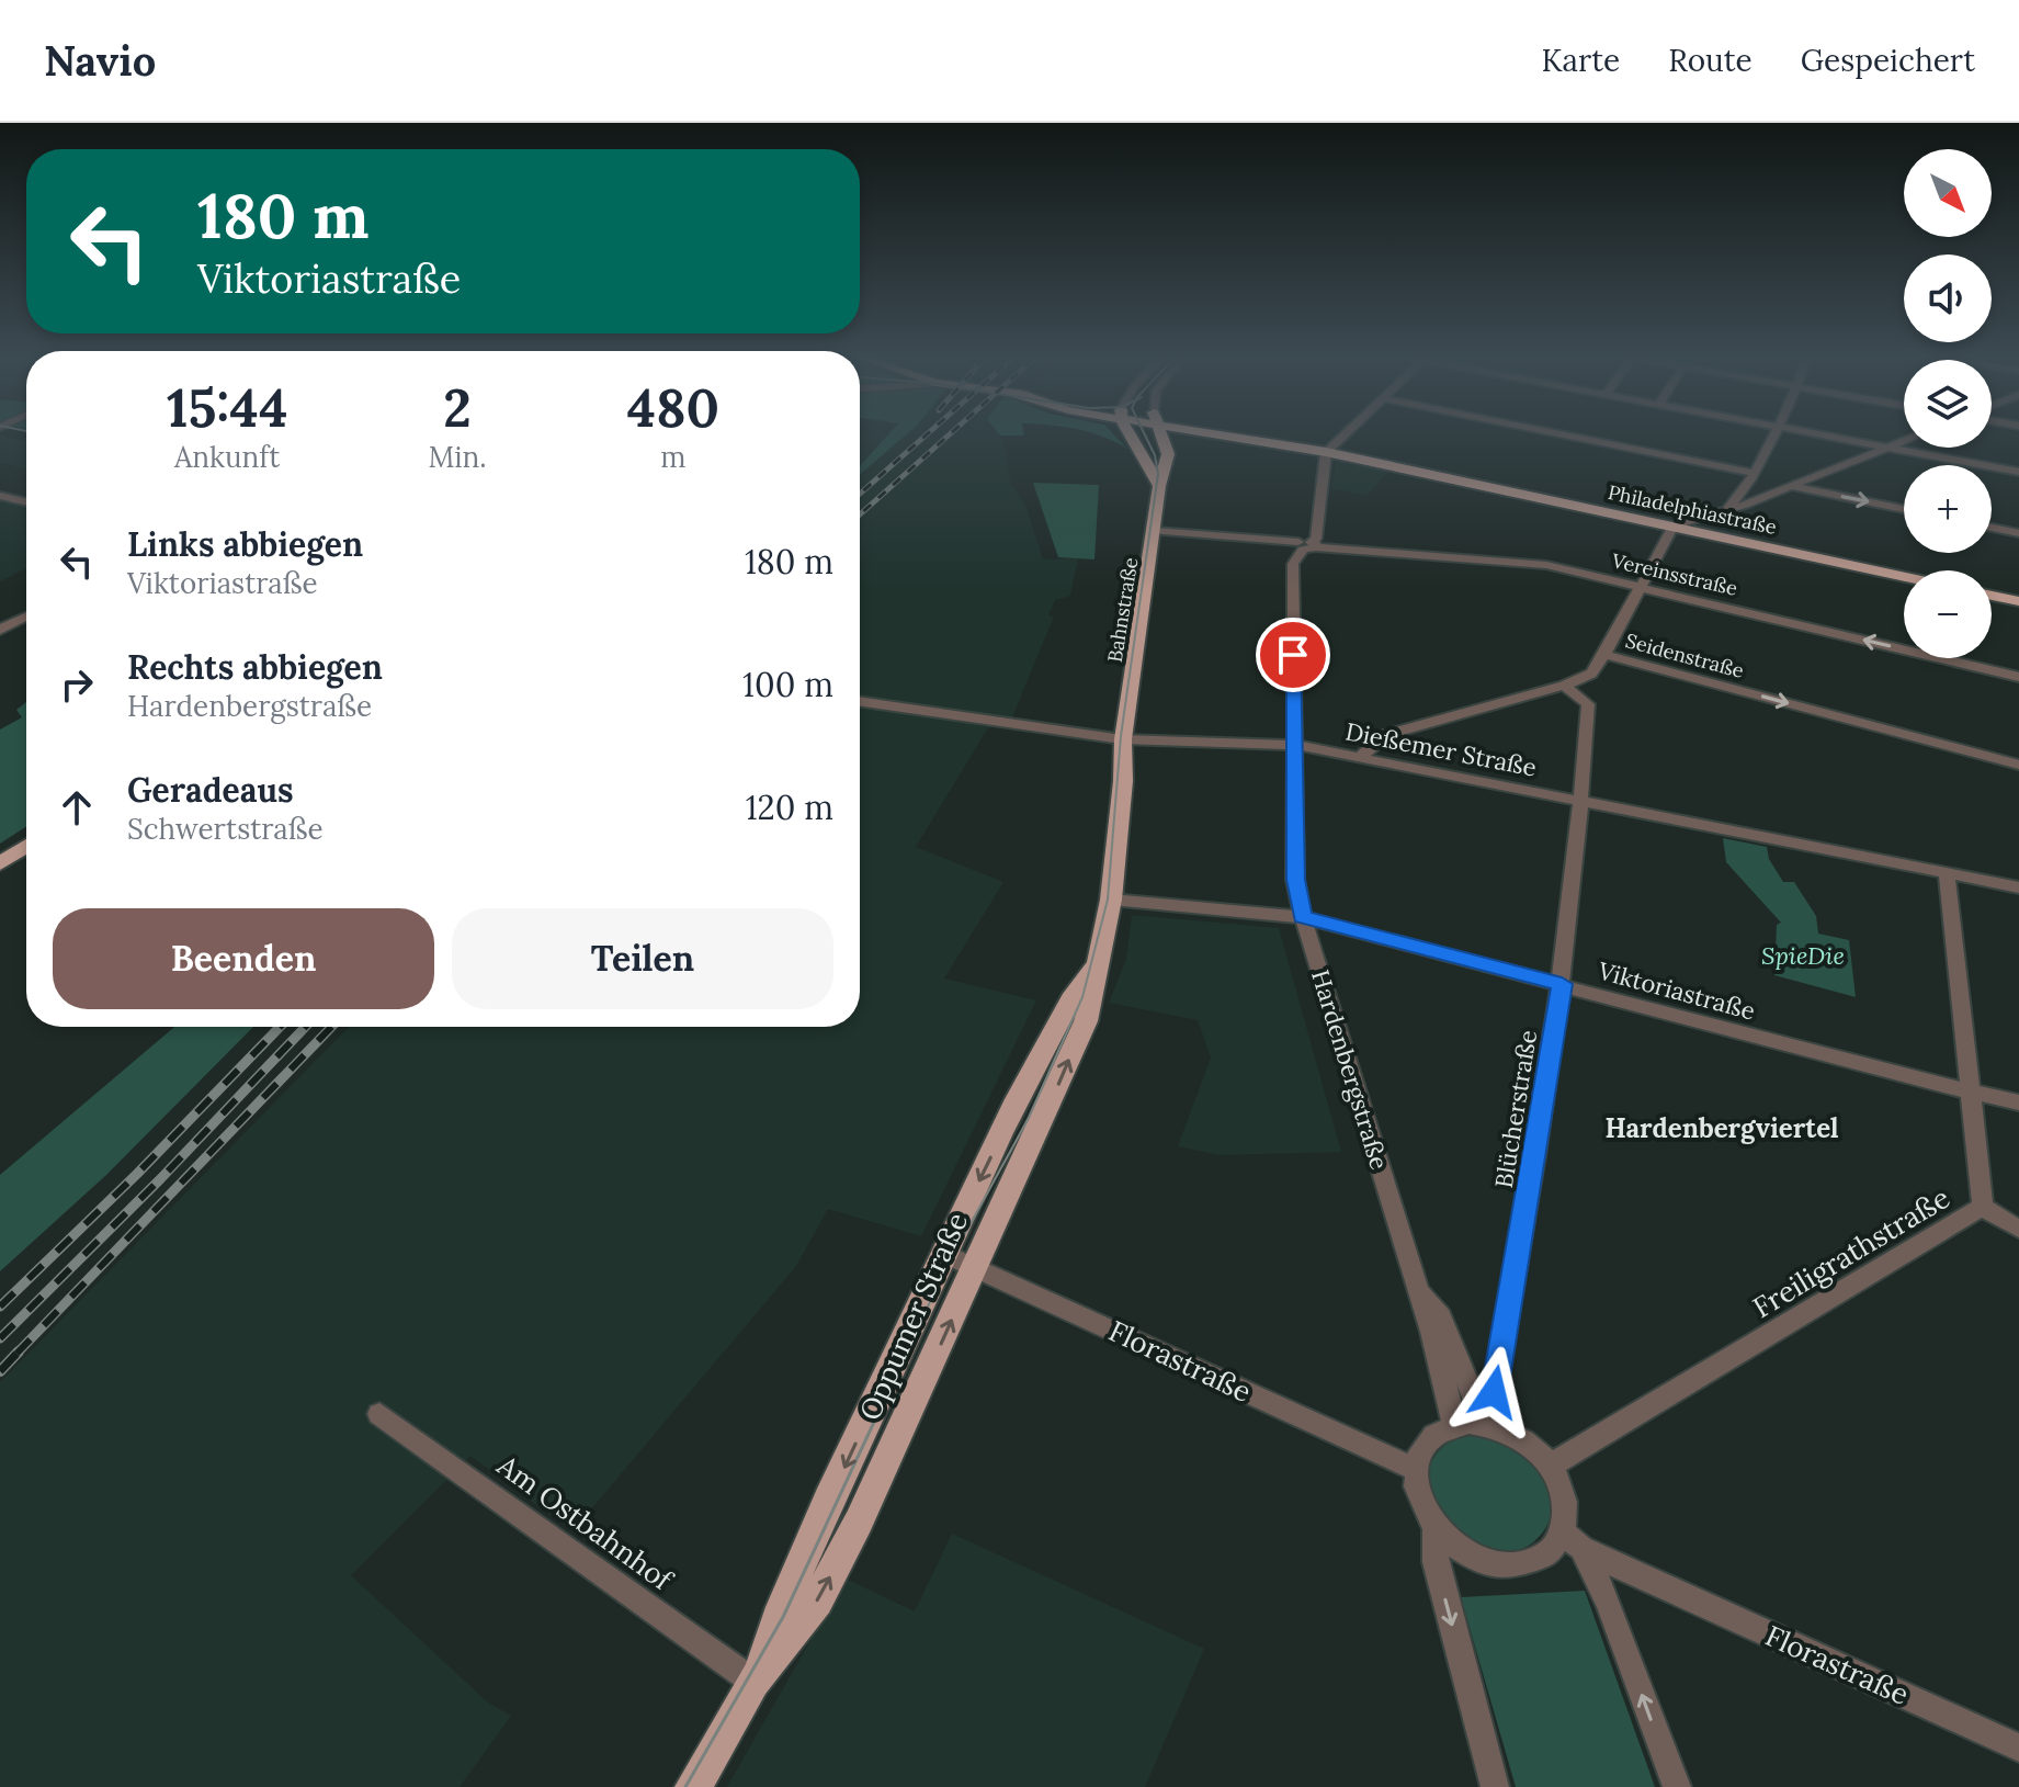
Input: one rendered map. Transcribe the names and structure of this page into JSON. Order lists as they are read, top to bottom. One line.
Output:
{"streets":{"main road":["Philadelphiastraße","Bahnstraße","Oppumer Straße"],"street":["Vereinsstraße","Seidenstraße","Dießemer Straße","Viktoriastraße","Hardenbergstraße","Blücherstraße","Freiligrathstraße","Florastraße","Am Ostbahnhof"]},"crossings":[["Philadelphiastraße","Hardenbergstraße"],["Vereinsstraße","Bahnstraße"],["Vereinsstraße","Hardenbergstraße"],["Bahnstraße","Dießemer Straße"],["Bahnstraße","Oppumer Straße"],["Seidenstraße","Dießemer Straße"],["Seidenstraße","Blücherstraße"],["Dießemer Straße","Hardenbergstraße"],["Dießemer Straße","Blücherstraße"],["Dießemer Straße","Freiligrathstraße"],["Dießemer Straße","Oppumer Straße"],["Viktoriastraße","Hardenbergstraße"],["Viktoriastraße","Blücherstraße"],["Viktoriastraße","Freiligrathstraße"],["Viktoriastraße","Oppumer Straße"],["Hardenbergstraße","Blücherstraße"],["Hardenbergstraße","Freiligrathstraße"],["Hardenbergstraße","Florastraße"],["Blücherstraße","Freiligrathstraße"],["Blücherstraße","Florastraße"],["Freiligrathstraße","Florastraße"],["Oppumer Straße","Florastraße"],["Oppumer Straße","Am Ostbahnhof"]],"one_way":["Seidenstraße"],"districts":["Hardenbergviertel"],"parks":["SpieDie"],"north":"bottom right","page":{"header":"Navio","nav":["Karte","Route","Gespeichert"],"map_buttons":["+","−"],"turn":["180 m","Viktoriastraße"],"eta":["15:44","Ankunft","2","Min.","480","m"],"list":[{"name":"Links abbiegen","note":"Viktoriastraße","value":"180 m"},{"name":"Rechts abbiegen","note":"Hardenbergstraße","value":"100 m"},{"name":"Geradeaus","note":"Schwertstraße","value":"120 m"}],"buttons":["Beenden","Teilen"]}}
